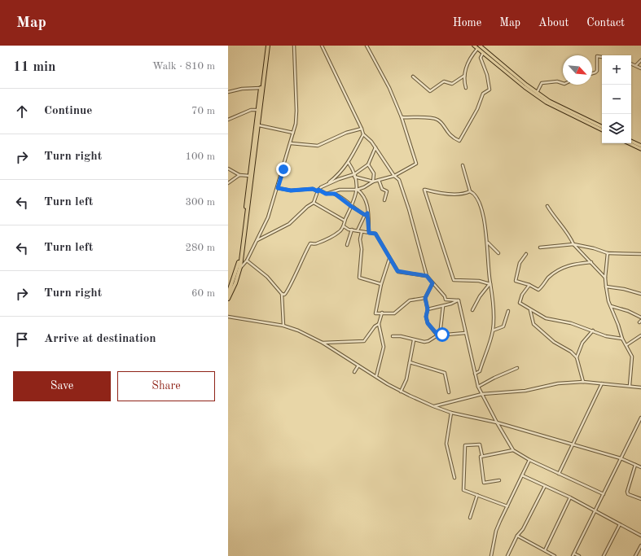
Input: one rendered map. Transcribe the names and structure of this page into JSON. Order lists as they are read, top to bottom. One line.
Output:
{"north":"bottom right","page":{"header":"Map","nav":["Home","Map","About","Contact"],"heading":["11 min","Walk · 810 m"],"map_buttons":["+","−"],"list":[["Continue","70 m"],["Turn right","100 m"],["Turn left","300 m"],["Turn left","280 m"],["Turn right","60 m"],"Arrive at destination"],"buttons":["Save","Share"]}}
